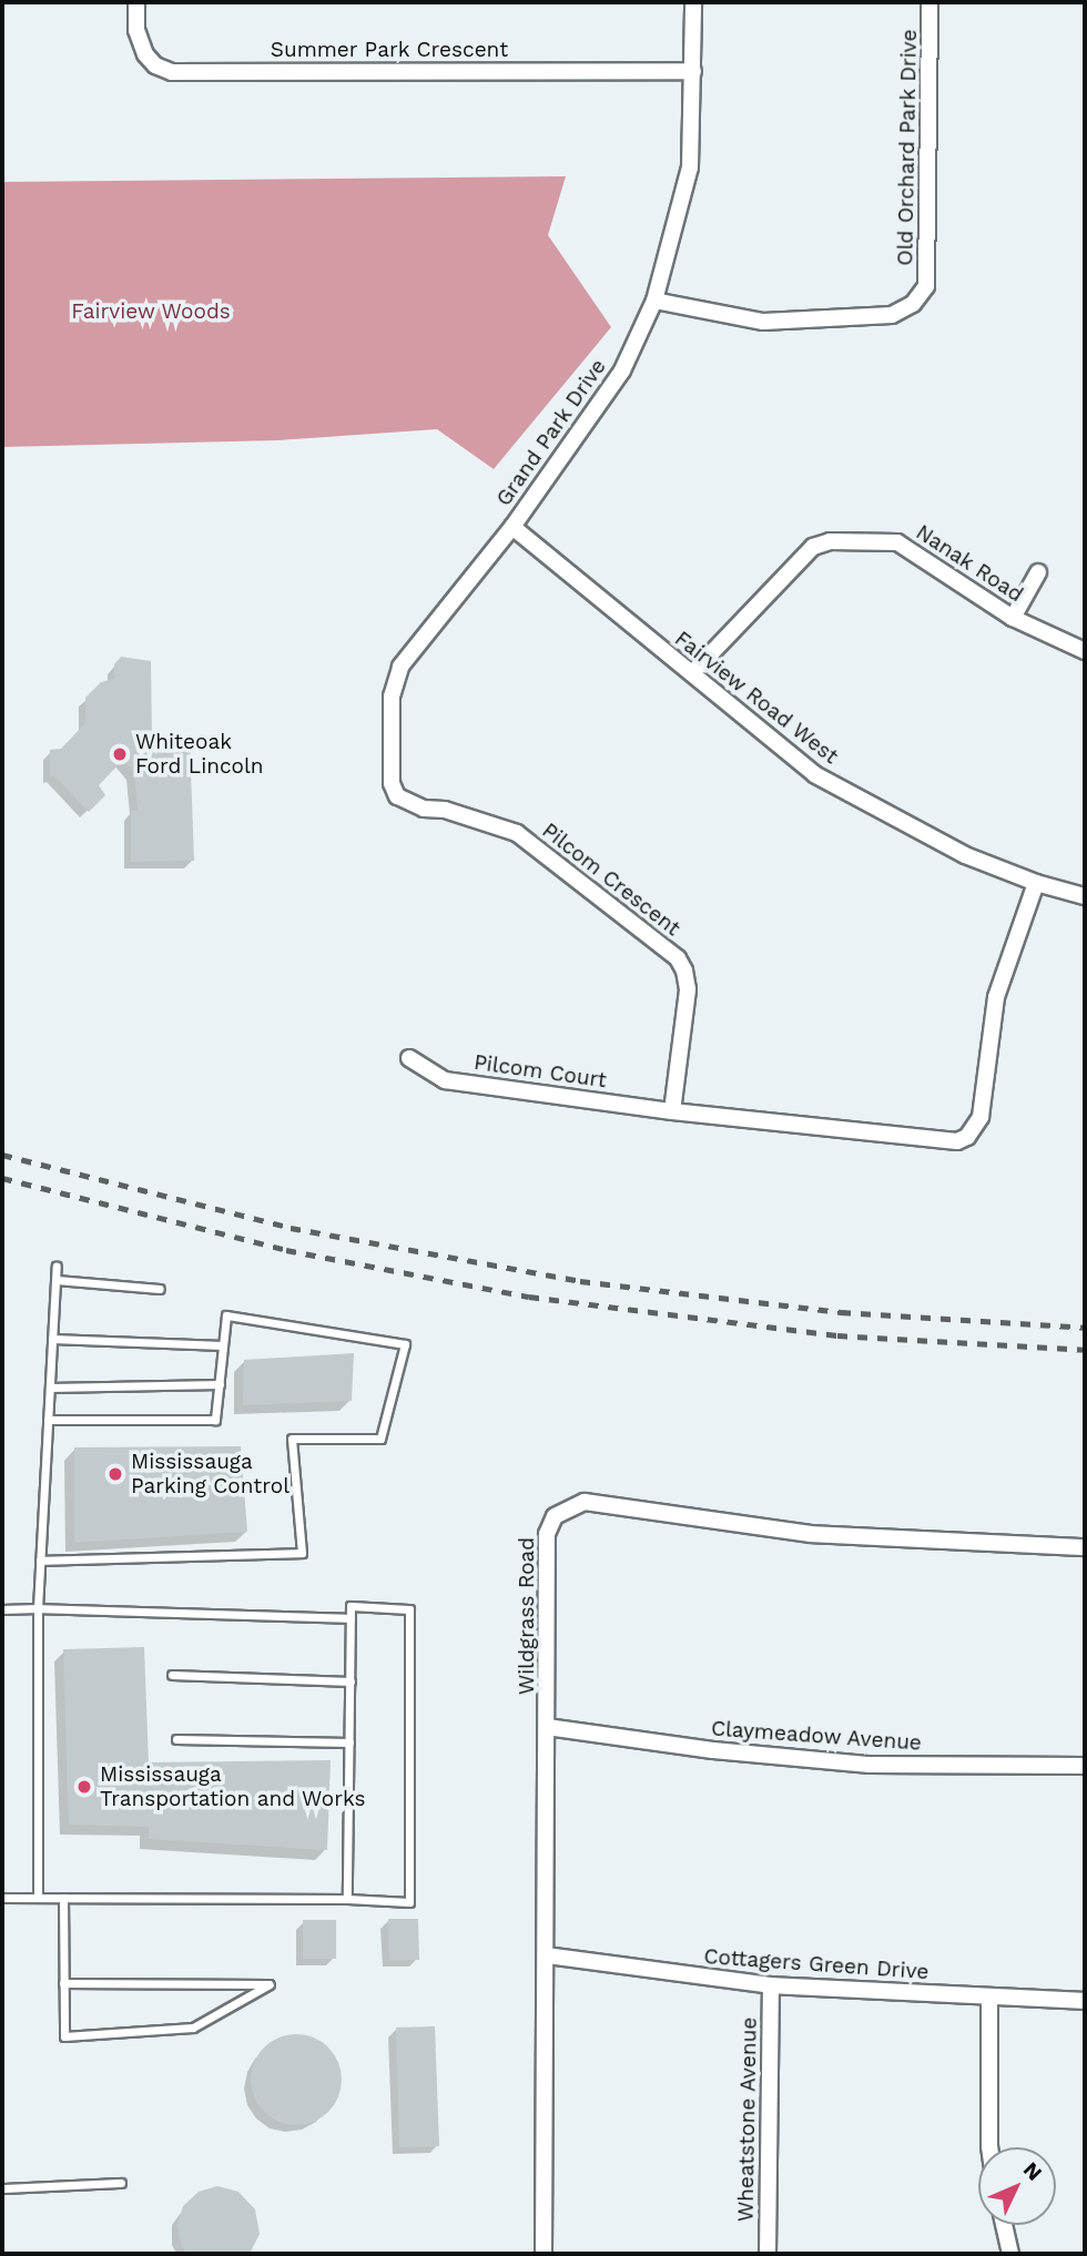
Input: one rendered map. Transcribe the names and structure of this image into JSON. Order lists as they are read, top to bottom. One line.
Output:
{"streets":{"street":["Summer Park Crescent","Old Orchard Park Drive","Grand Park Drive","Nanak Road","Fairview Road West","Pilcom Crescent","Pilcom Court","Wildgrass Road","Claymeadow Avenue","Cottagers Green Drive","Wheatstone Avenue"]},"crossings":[["Summer Park Crescent","Grand Park Drive"],["Old Orchard Park Drive","Grand Park Drive"],["Grand Park Drive","Fairview Road West"],["Grand Park Drive","Pilcom Crescent"],["Nanak Road","Fairview Road West"],["Fairview Road West","Pilcom Crescent"],["Pilcom Crescent","Pilcom Court"],["Wildgrass Road","Claymeadow Avenue"],["Wildgrass Road","Cottagers Green Drive"],["Cottagers Green Drive","Wheatstone Avenue"]],"parks":["Fairview Woods"],"places":["Whiteoak Ford Lincoln","Mississauga Parking Control","Mississauga Transportation and Works"],"north":"top right"}
